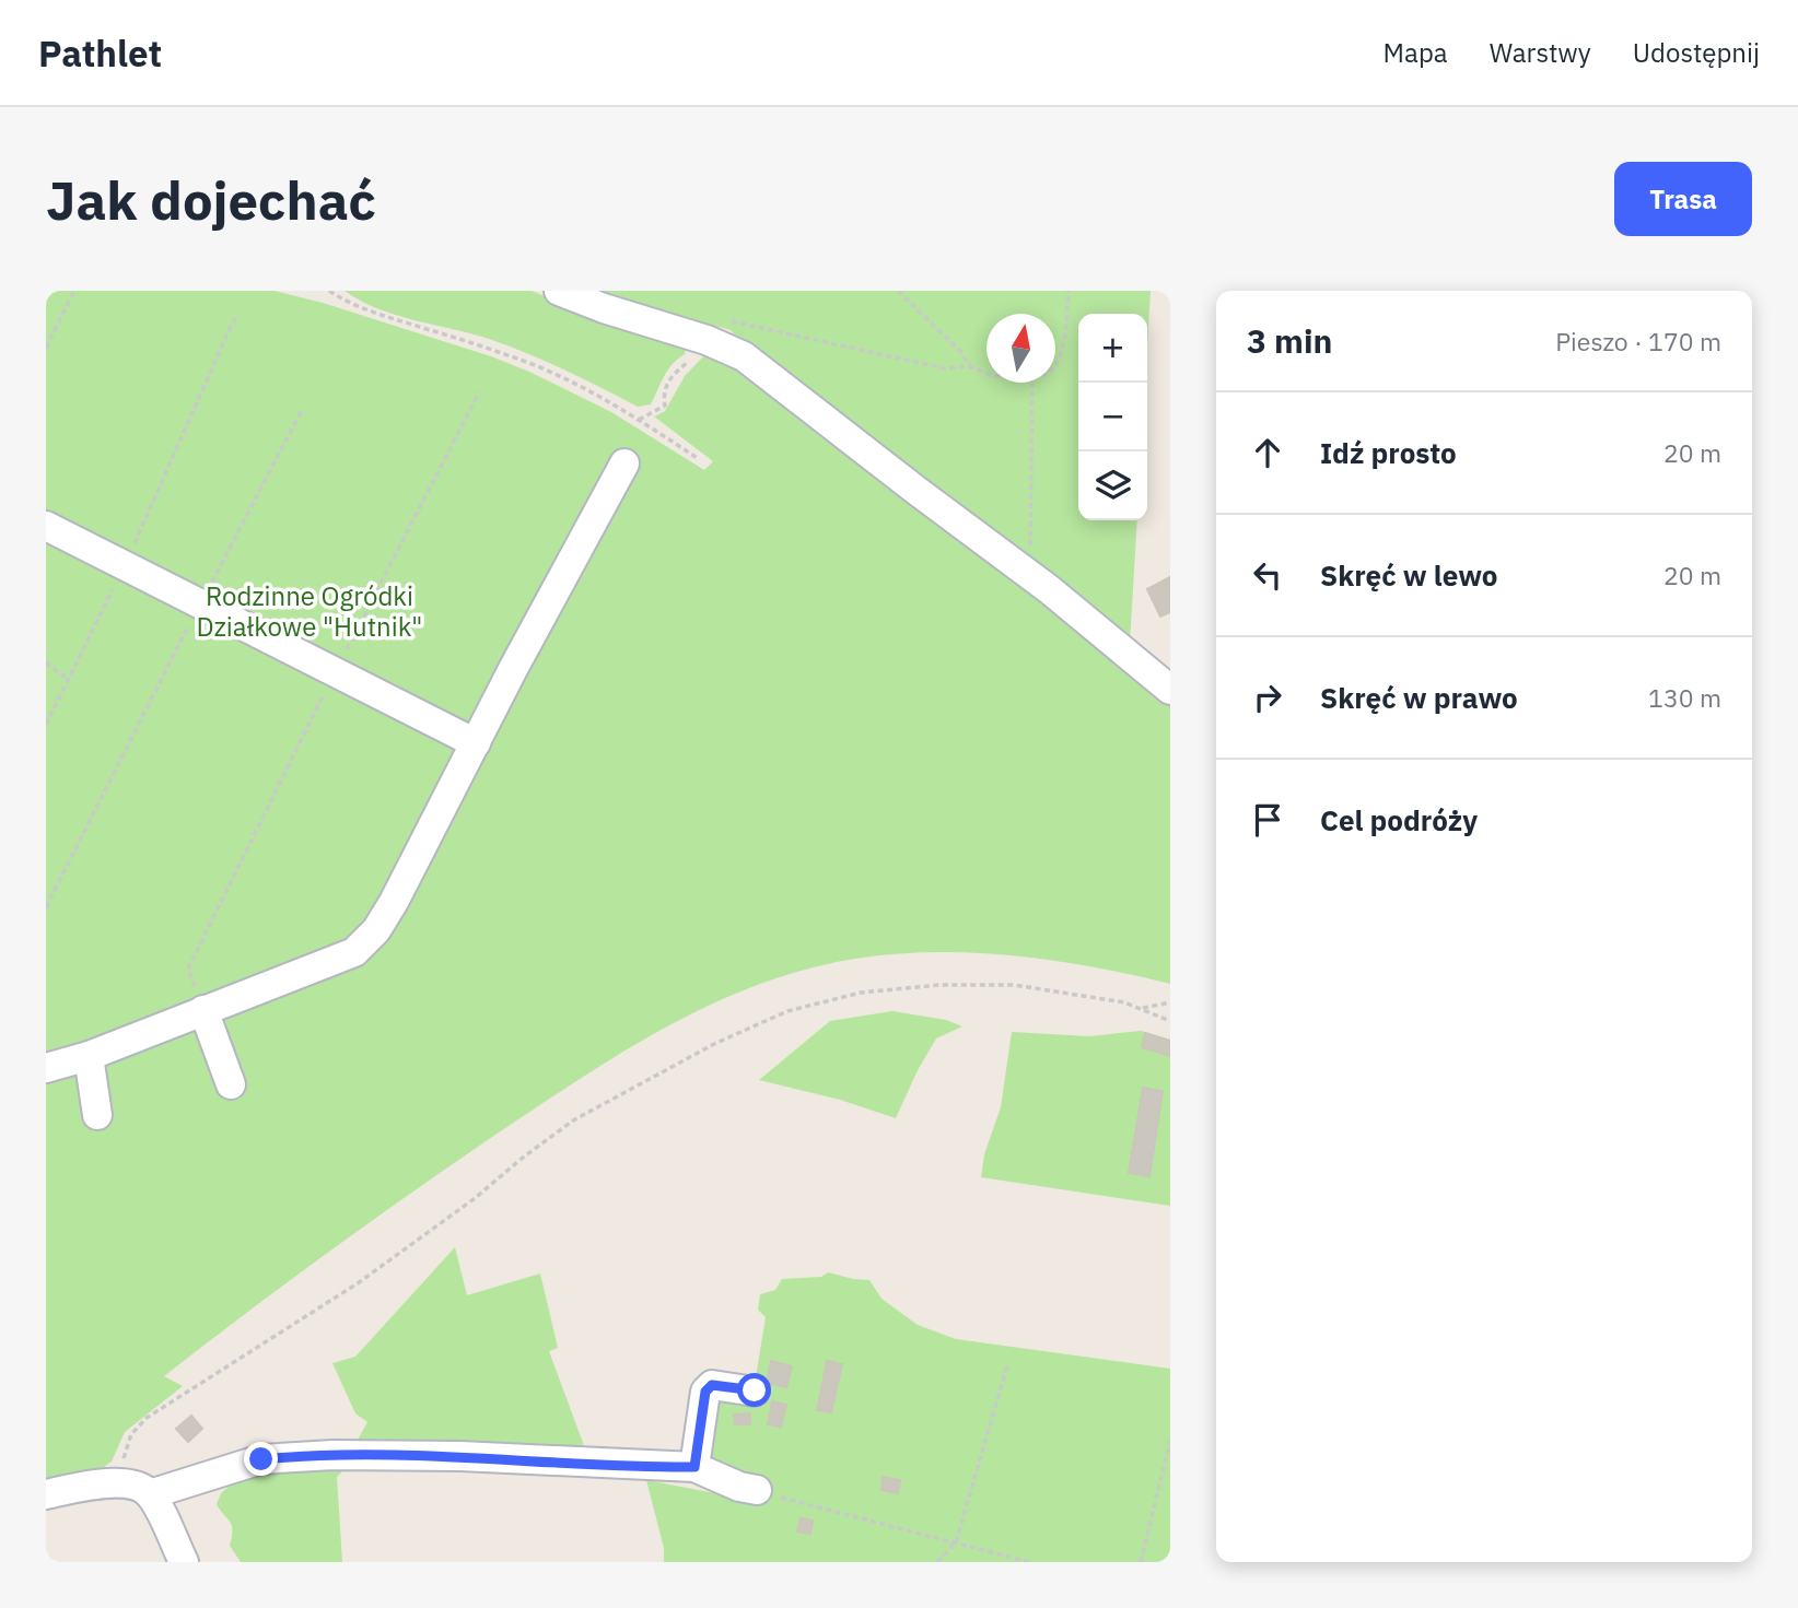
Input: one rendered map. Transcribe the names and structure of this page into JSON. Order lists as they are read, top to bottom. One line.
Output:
{"parks":["Rodzinne Ogródki Działkowe \"Hutnik\""],"north":"top","page":{"header":"Pathlet","nav":["Mapa","Warstwy","Udostępnij"],"buttons":"Trasa","title":"Jak dojechać","heading":["3 min","Pieszo · 170 m"],"map_buttons":["+","−"],"list":[["Idź prosto","20 m"],["Skręć w lewo","20 m"],["Skręć w prawo","130 m"],"Cel podróży"]}}
